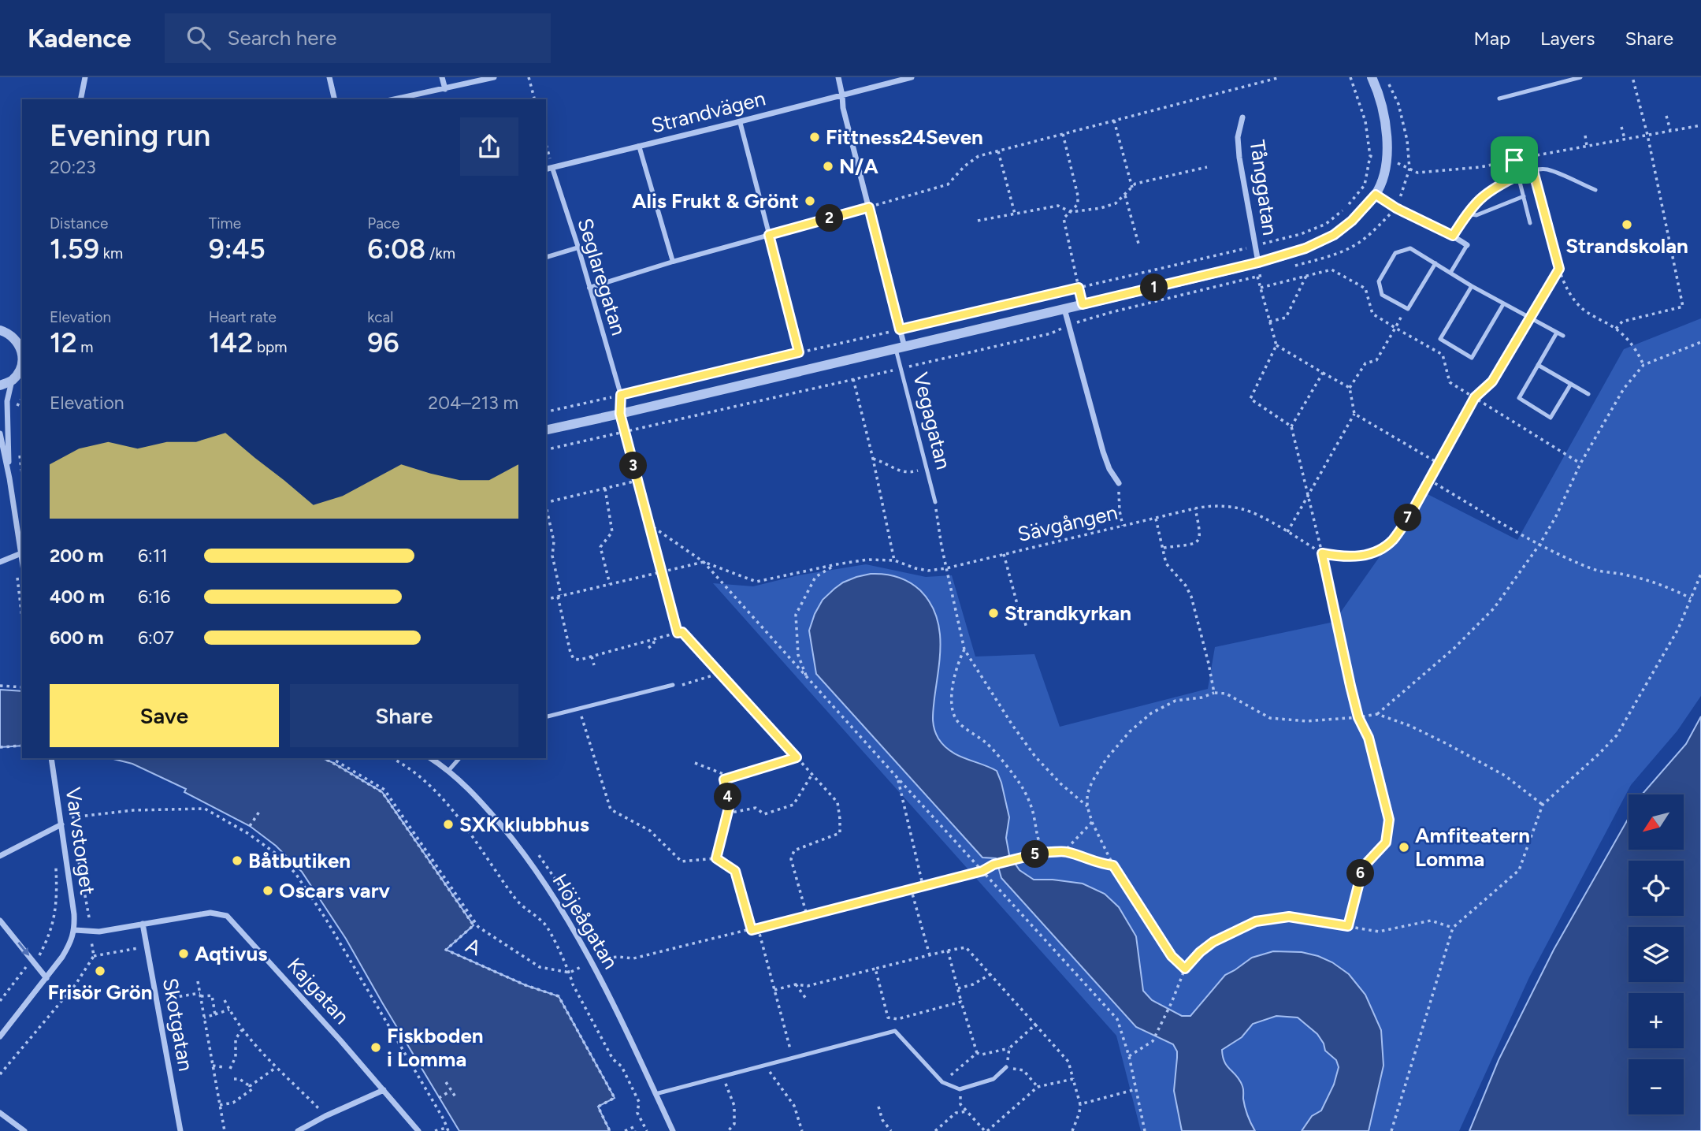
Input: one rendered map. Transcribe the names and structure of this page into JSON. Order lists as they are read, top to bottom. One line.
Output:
{"streets":{"street":["Strandvägen","Tånggatan","Seglaregatan","Vegagatan","Varvstorget","Höjeågatan","Kajgatan","Skotgatan"],"path":["Sävgången","A"]},"crossings":[["Strandvägen","Seglaregatan"],["Strandvägen","Vegagatan"],["Varvstorget","Kajgatan"],["Kajgatan","Skotgatan"]],"places":["Fittness24Seven","N/A","Alis Frukt & Grönt","Strandskolan","Strandkyrkan","SXK klubbhus","Amfiteatern Lomma","Båtbutiken","Oscars varv","Aqtivus","Frisör Grön","Fiskboden i Lomma"],"north":"bottom left","page":{"header":"Kadence","search":"Search here","nav":["Map","Layers","Share"],"heading":["Evening run","20:23"],"stats":[["Distance","1.59 km"],["Time","9:45"],["Pace","6:08 /km"],["Elevation","12 m"],["Heart rate","142 bpm"],["kcal","96"]],"pins":["2","1","3","7","4","5","6"],"chart":["Elevation","204–213 m"],"list":[{"name":"200 m","note":"6:11"},{"name":"400 m","note":"6:16"},{"name":"600 m","note":"6:07"}],"buttons":["Save","Share"],"map_buttons":["+","−"]}}
